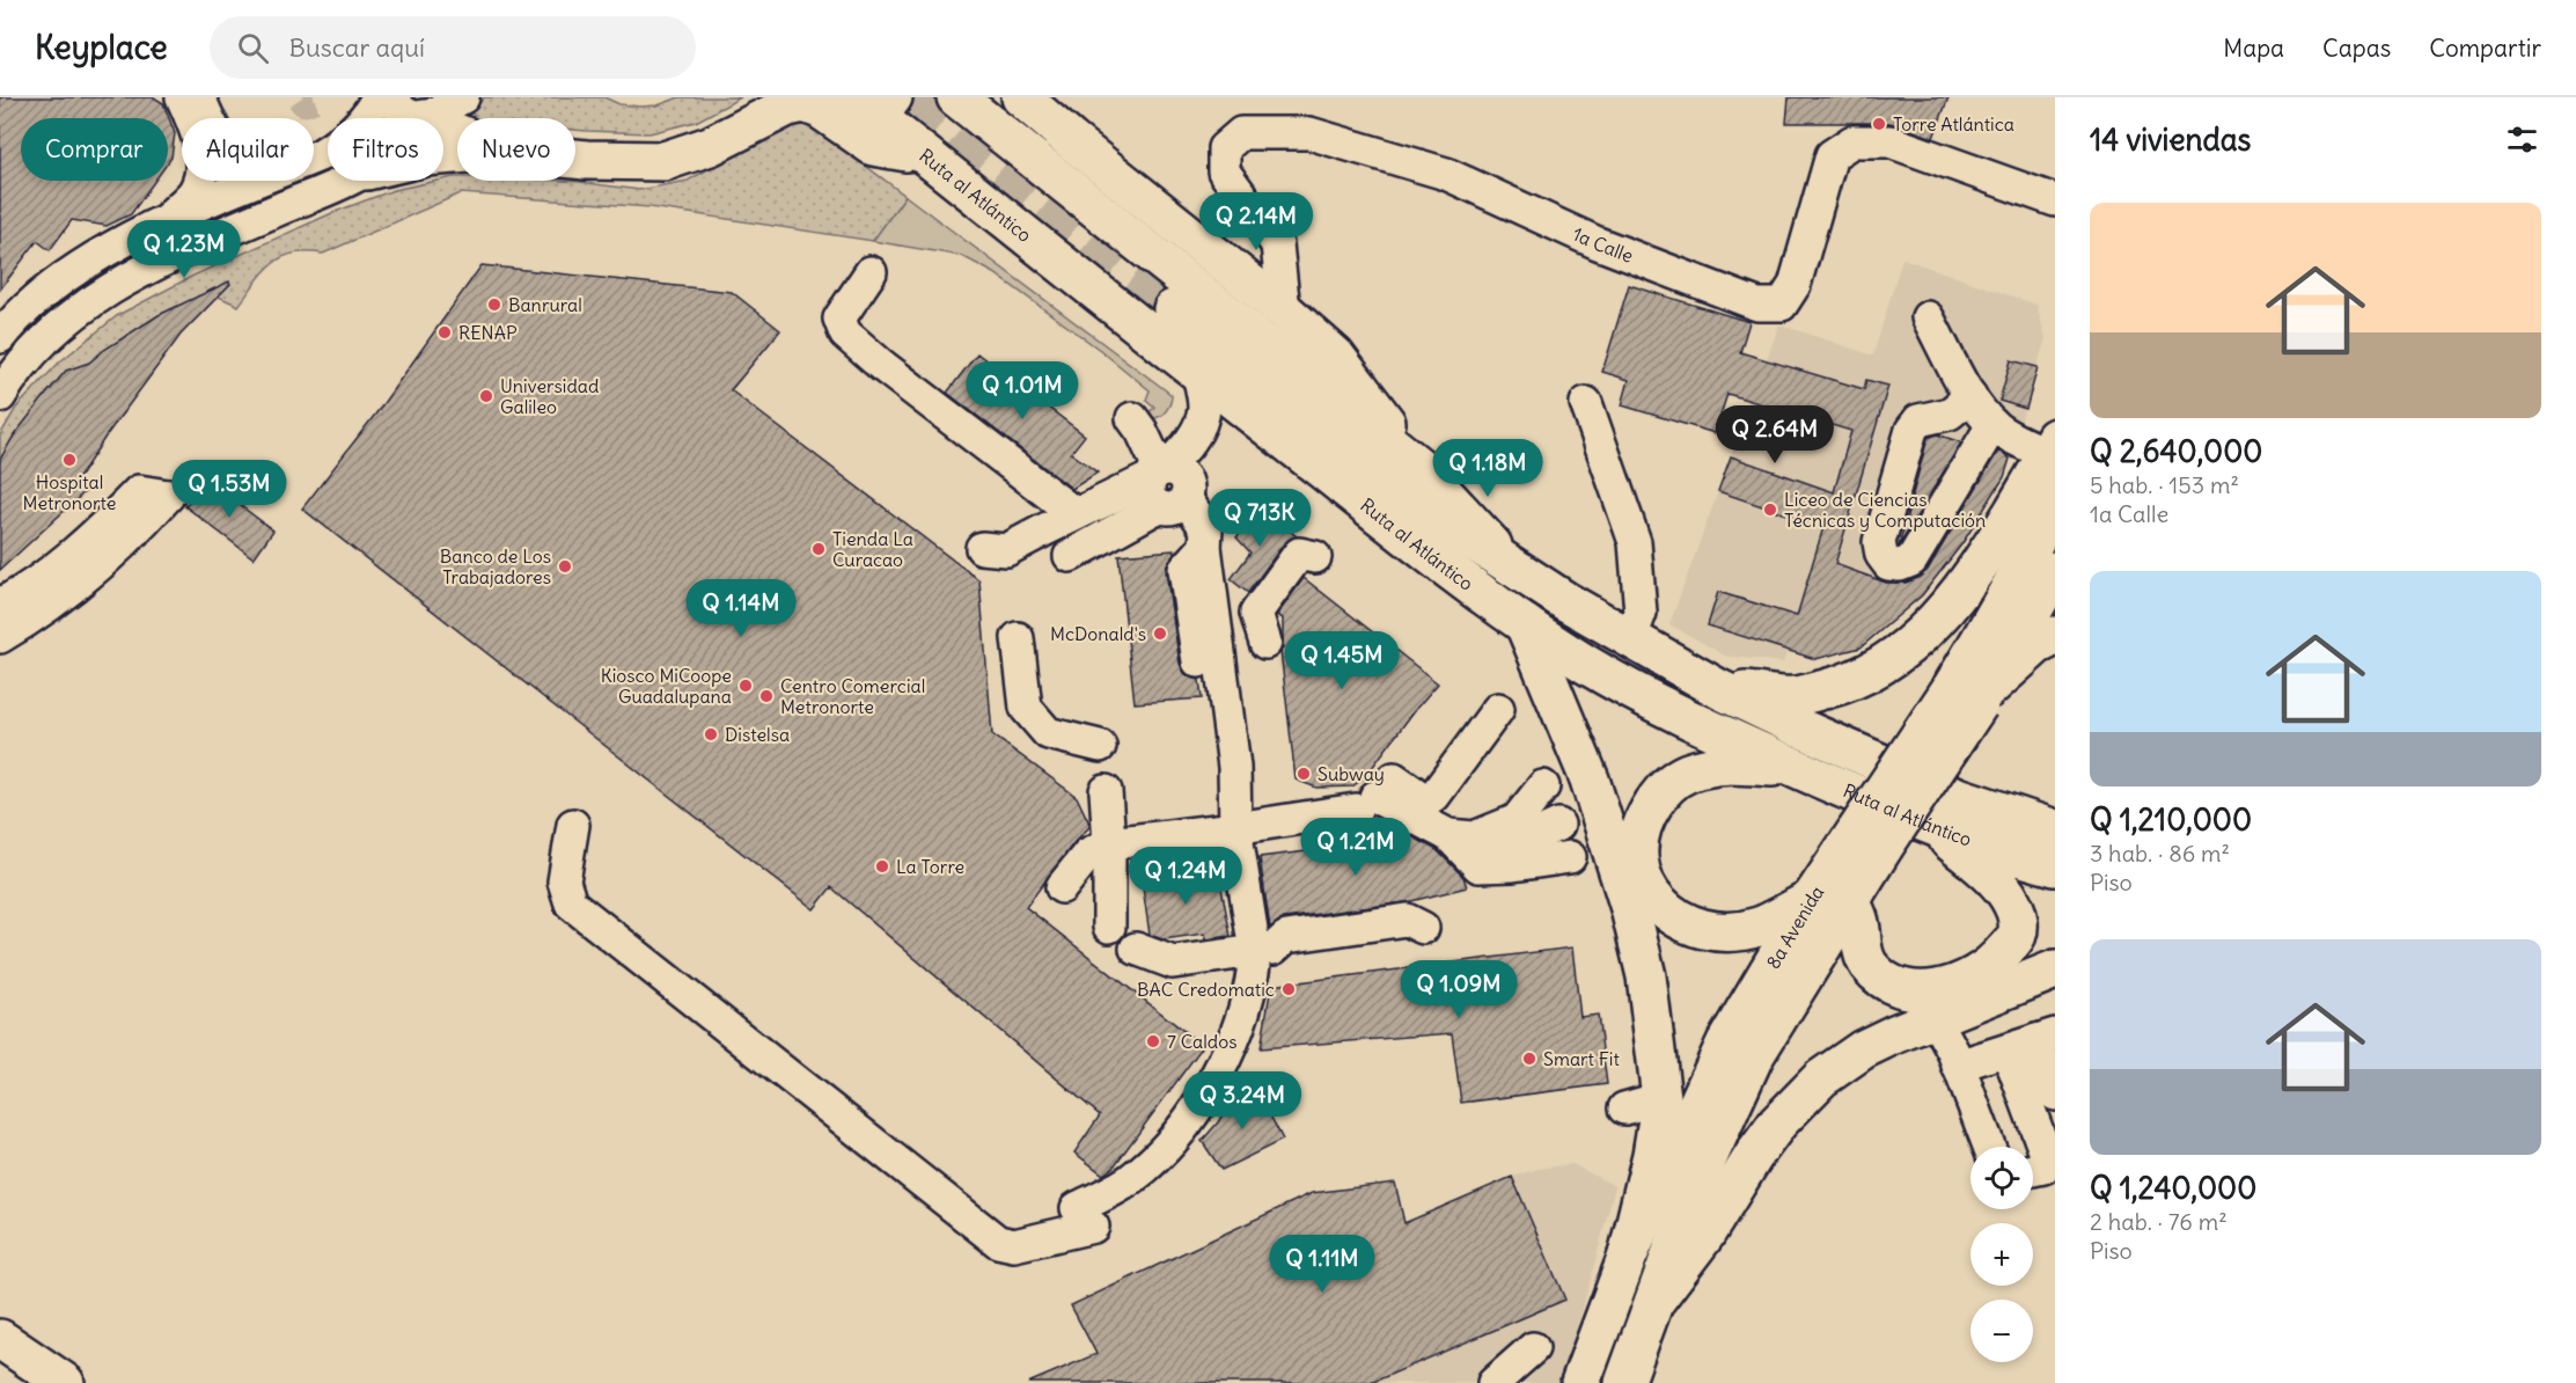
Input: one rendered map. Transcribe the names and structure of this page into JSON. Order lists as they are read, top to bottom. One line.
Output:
{"streets":{"main road":["Ruta al Atlántico","8a Avenida"],"street":["1a Calle"]},"places":["Torre Atlántica","Banrural","RENAP","Universidad Galileo","Hospital Metronorte","Liceo de Ciencias Técnicas y Computación","Tienda La Curacao","Banco de Los Trabajadores","McDonald's","Kiosco MiCoope Guadalupana","Centro Comercial Metronorte","Distelsa","Subway","La Torre","BAC Credomatic","7 Caldos","Smart Fit"],"page":{"header":"Keyplace","search":"Buscar aquí","nav":["Mapa","Capas","Compartir"],"heading":"14 viviendas","chip":["Comprar","Alquilar","Filtros","Nuevo"],"list":[{"name":"Q 2,640,000","note":"5 hab. · 153 m² · 1a Calle"},{"name":"Q 1,210,000","note":"3 hab. · 86 m² · Piso"},{"name":"Q 1,240,000","note":"2 hab. · 76 m² · Piso"}],"price":["Q 2.14M","Q 1.23M","Q 1.01M","Q 2.64M","Q 1.18M","Q 1.53M","Q 713K","Q 1.14M","Q 1.45M","Q 1.21M","Q 1.24M","Q 1.09M","Q 3.24M","Q 1.11M"],"map_buttons":["+","−"]}}
